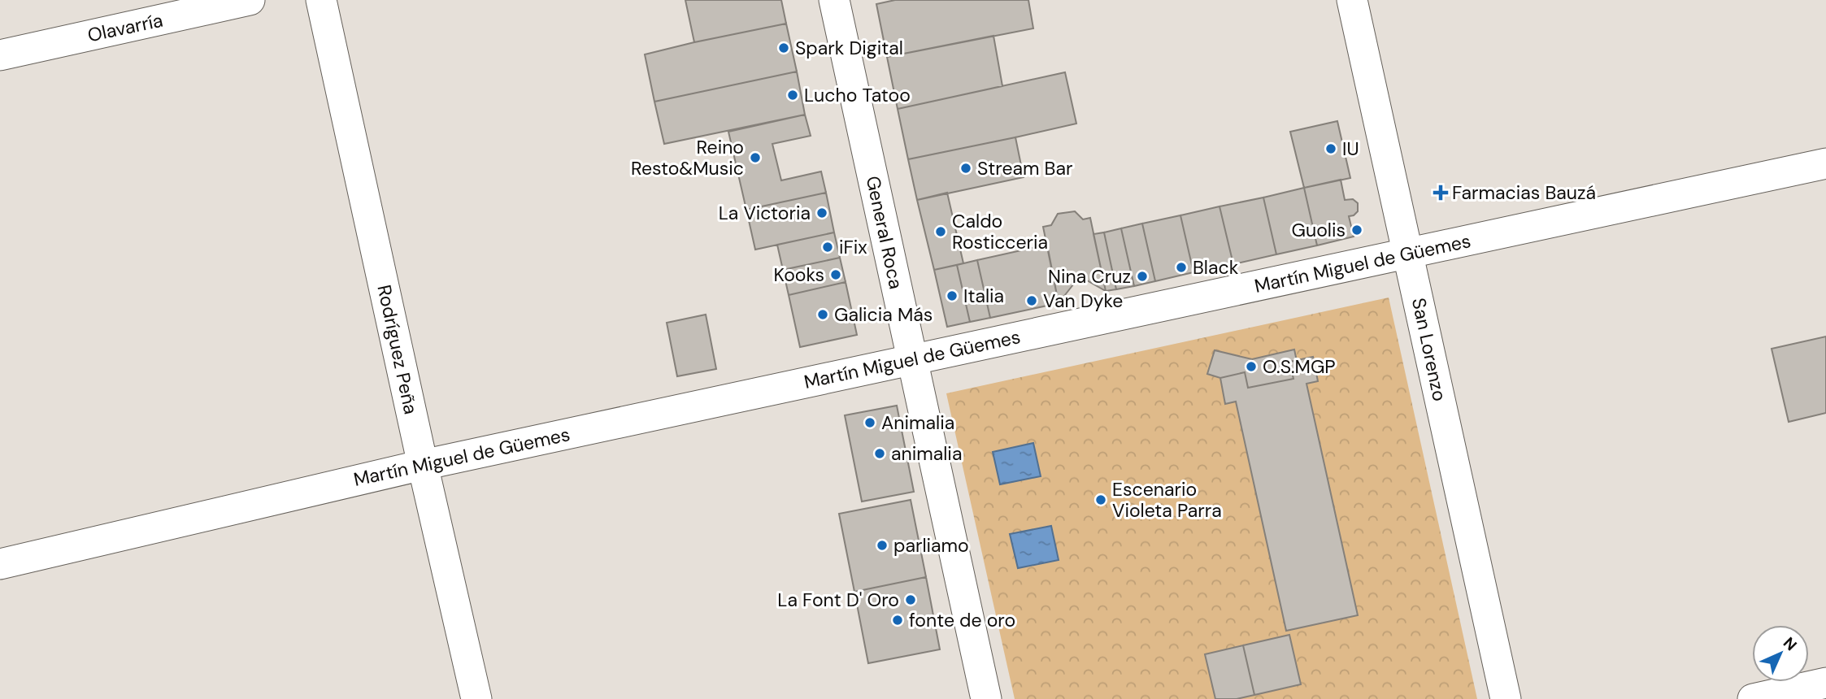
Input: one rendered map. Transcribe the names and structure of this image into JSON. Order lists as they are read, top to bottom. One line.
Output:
{"streets":{"street":["Olavarría","General Roca","Martín Miguel de Güemes","Rodríguez Peña","San Lorenzo"]},"crossings":[["General Roca","Martín Miguel de Güemes"],["Martín Miguel de Güemes","Rodríguez Peña"],["Martín Miguel de Güemes","San Lorenzo"]],"places":{"other":["Spark Digital","Lucho Tatoo","IU","Reino Resto&Music","Stream Bar","La Victoria","Guolis","Caldo Rosticceria","iFix","Black","Kooks","Nina Cruz","Italia","Van Dyke","Galicia Más","O.S.MGP","Animalia","animalia","Escenario Violeta Parra","parliamo","La Font D' Oro","fonte de oro"],"health":["Farmacias Bauzá"]},"north":"top right"}
